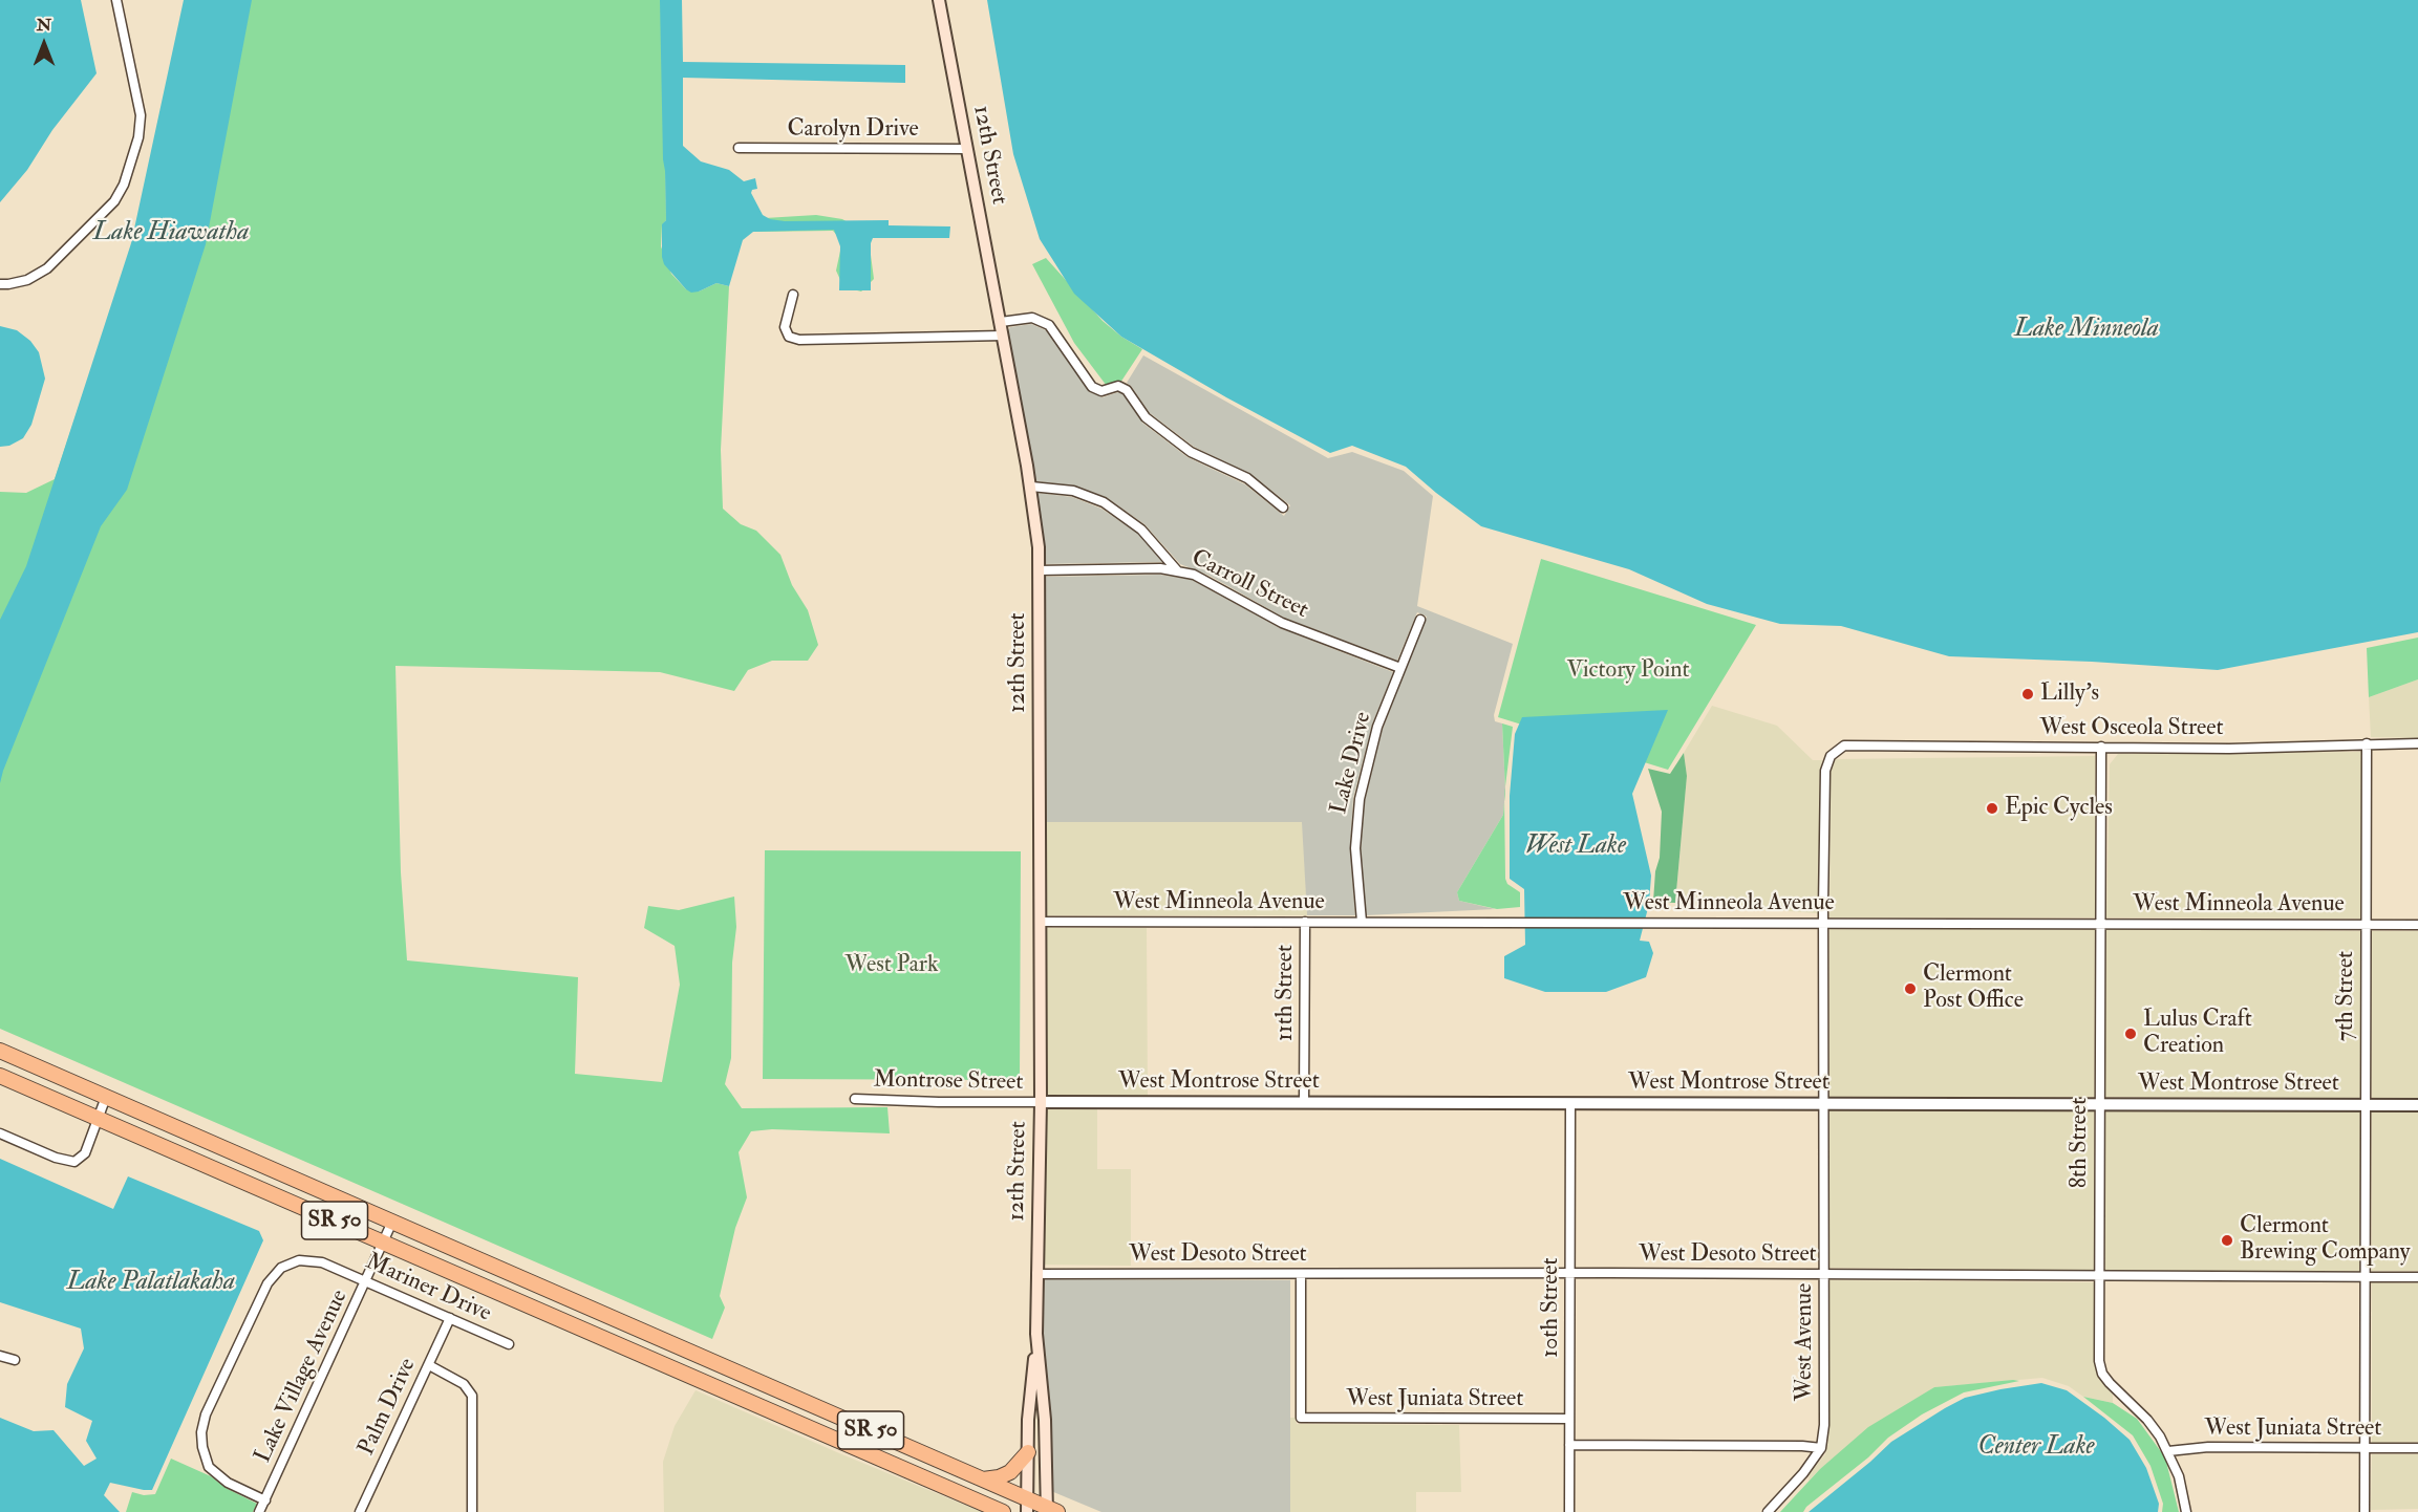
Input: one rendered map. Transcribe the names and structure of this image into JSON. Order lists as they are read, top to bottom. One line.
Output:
{"streets":{"highway":["SR 50"],"main road":["12th Street"],"street":["Carolyn Drive","Carroll Street","West Osceola Street","Lake Drive","West Minneola Avenue","11th Street","7th Street","Montrose Street","West Montrose Street","8th Street","West Desoto Street","Mariner Drive","10th Street","West Avenue","Lake Village Avenue","West Juniata Street","Palm Drive"]},"crossings":[["Carolyn Drive","12th Street"],["12th Street","Carroll Street"],["12th Street","West Minneola Avenue"],["12th Street","Montrose Street"],["12th Street","West Montrose Street"],["12th Street","SR 50"],["12th Street","West Desoto Street"],["Carroll Street","Lake Drive"],["West Osceola Street","7th Street"],["West Osceola Street","8th Street"],["West Osceola Street","West Avenue"],["Lake Drive","West Minneola Avenue"],["West Minneola Avenue","11th Street"],["West Minneola Avenue","7th Street"],["West Minneola Avenue","8th Street"],["West Minneola Avenue","West Avenue"],["11th Street","West Montrose Street"],["7th Street","West Montrose Street"],["7th Street","West Desoto Street"],["7th Street","West Juniata Street"],["Montrose Street","West Montrose Street"],["West Montrose Street","8th Street"],["West Montrose Street","10th Street"],["West Montrose Street","West Avenue"],["8th Street","West Desoto Street"],["8th Street","West Juniata Street"],["SR 50","Lake Village Avenue"],["West Desoto Street","10th Street"],["West Desoto Street","West Avenue"],["West Desoto Street","West Juniata Street"],["Mariner Drive","Lake Village Avenue"],["Mariner Drive","Palm Drive"],["10th Street","West Juniata Street"]],"water":["Lake Hiawatha","Lake Minneola","West Lake","Lake Palatlakaha","Center Lake"],"parks":["Victory Point","West Park"],"places":["Lilly's","Epic Cycles","Clermont Post Office","Lulus Craft Creation","Clermont Brewing Company"],"north":"top"}
